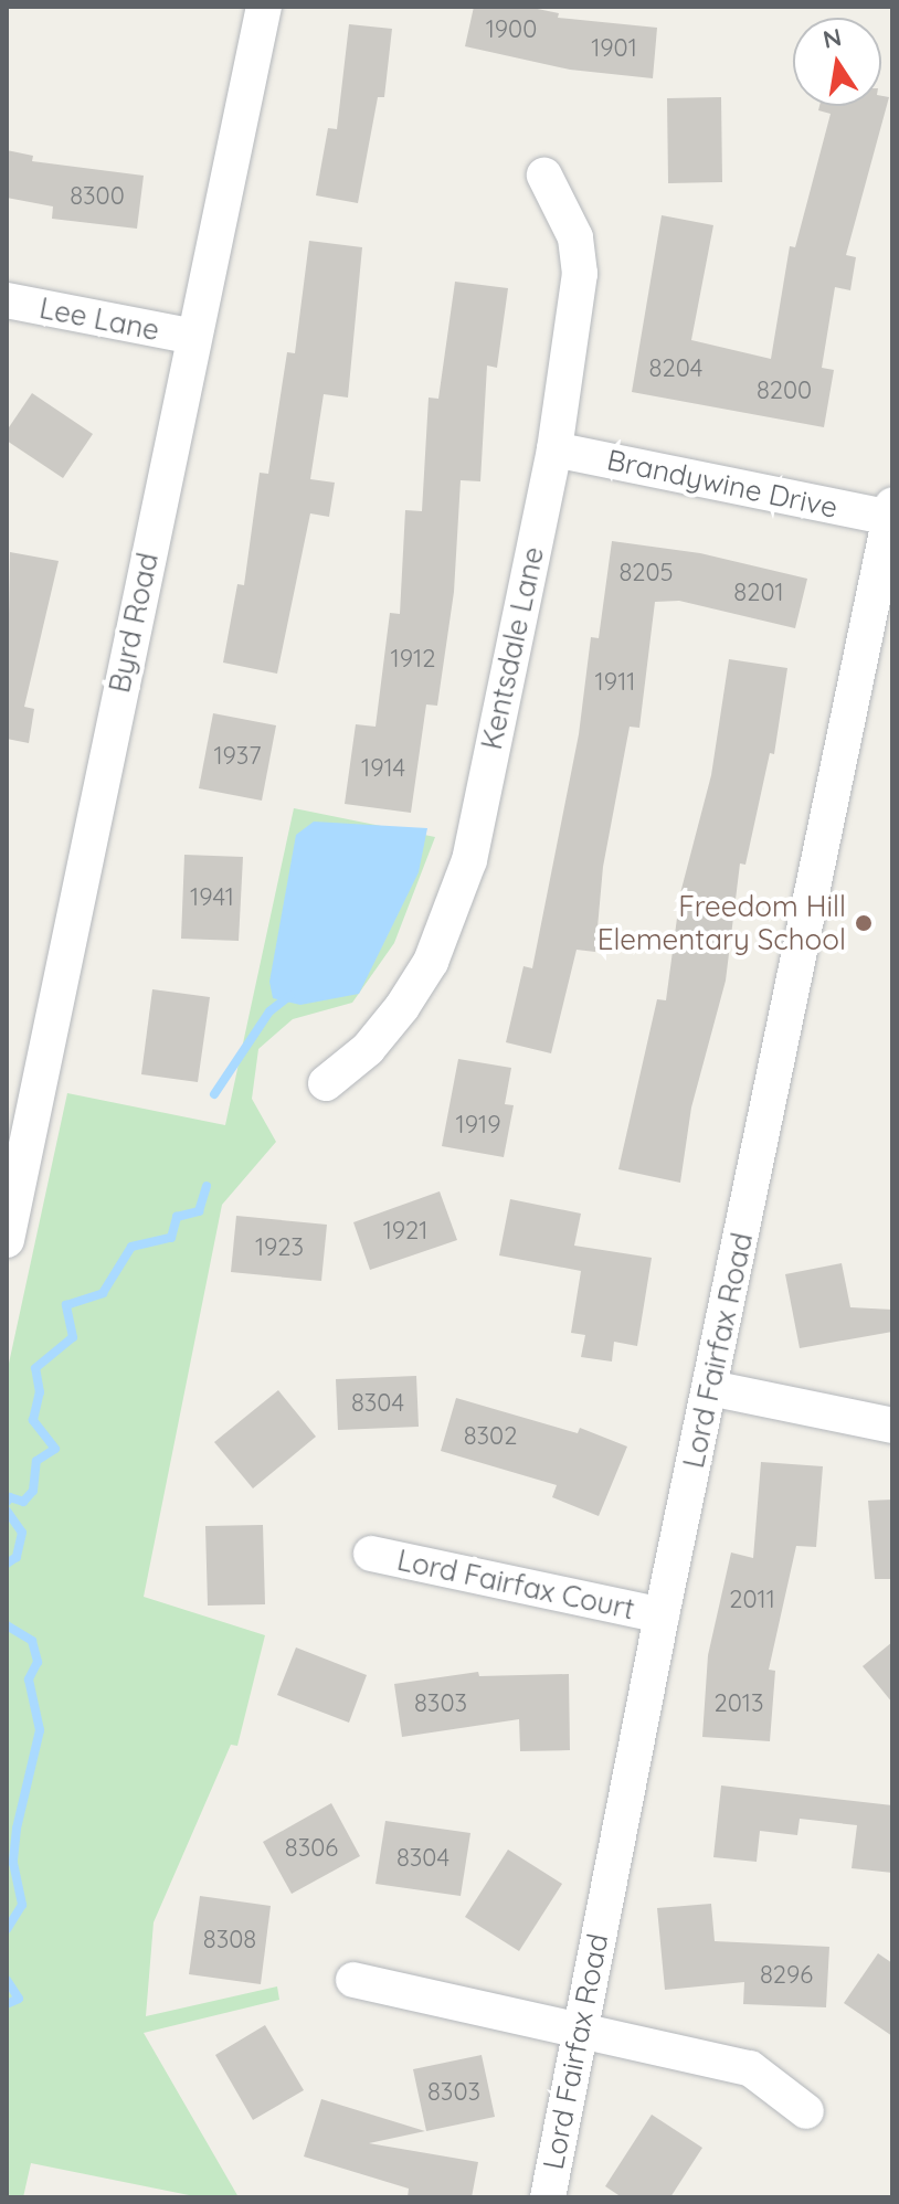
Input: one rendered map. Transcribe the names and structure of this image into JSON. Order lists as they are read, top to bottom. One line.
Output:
{"streets":{"street":["Lee Lane","Brandywine Drive","Byrd Road","Kentsdale Lane","Lord Fairfax Road","Lord Fairfax Court"]},"crossings":[["Lee Lane","Byrd Road"],["Brandywine Drive","Kentsdale Lane"],["Brandywine Drive","Lord Fairfax Road"],["Lord Fairfax Road","Lord Fairfax Court"]],"places":["Freedom Hill Elementary School"],"house_numbers":["1900","1901","8300","8204","8200","8205","8201","1912","1911","1937","1914","1941","1919","1921","1923","8304","8302","2011","8303","2013","8306","8304","8308","8296","8303"],"north":"top"}
